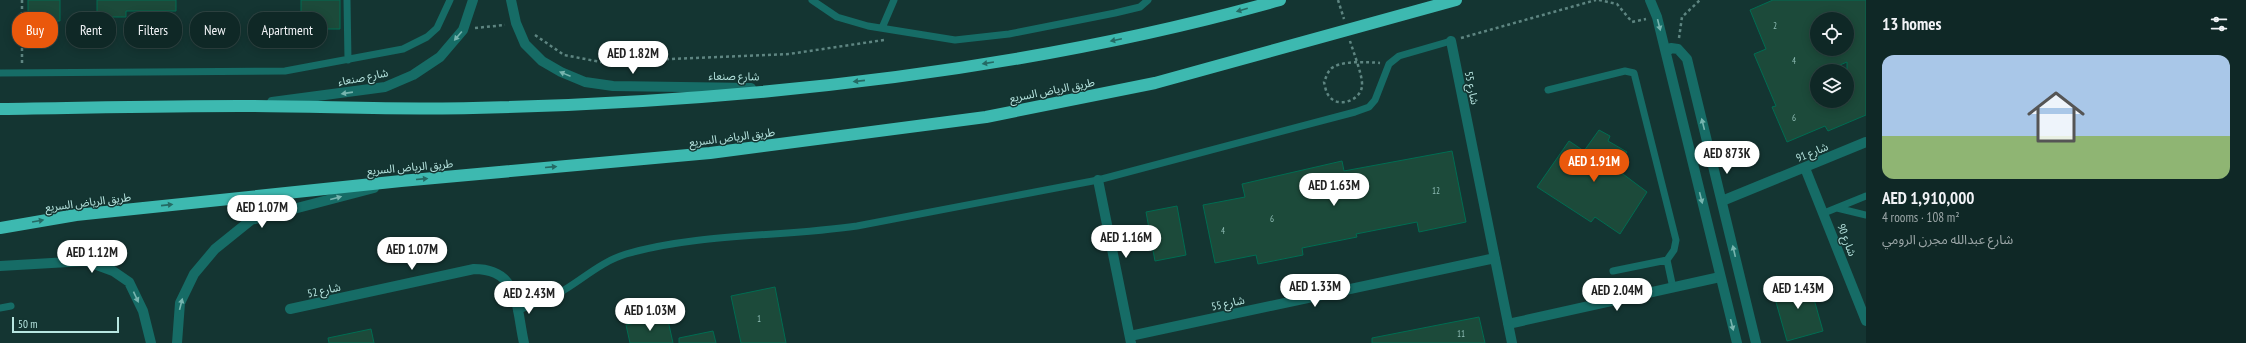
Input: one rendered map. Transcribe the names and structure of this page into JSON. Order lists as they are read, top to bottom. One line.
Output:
{"streets":{"highway":["طريق الرياض السريع"],"street":["شارع صنعاء","شارع 55","شارع 91","شارع 90","شارع 52"]},"crossings":[["شارع 91","شارع 90"]],"one_way":["شارع صنعاء"],"house_numbers":["2","4","6","12","6","4","1","11"],"scale_bar":"50 m","page":{"heading":"13 homes","chip":["Buy","Rent","Filters","New","Apartment"],"price":["AED 1.82M","AED 873K","AED 1.91M","AED 1.63M","AED 1.07M","AED 1.16M","AED 1.07M","AED 1.12M","AED 1.33M","AED 1.43M","AED 2.04M","AED 2.43M","AED 1.03M"],"list":[{"name":"AED 1,910,000","note":"4 rooms · 108 m² · شارع عبدالله مجرن الرومي"}],"scale":"50 m"}}
